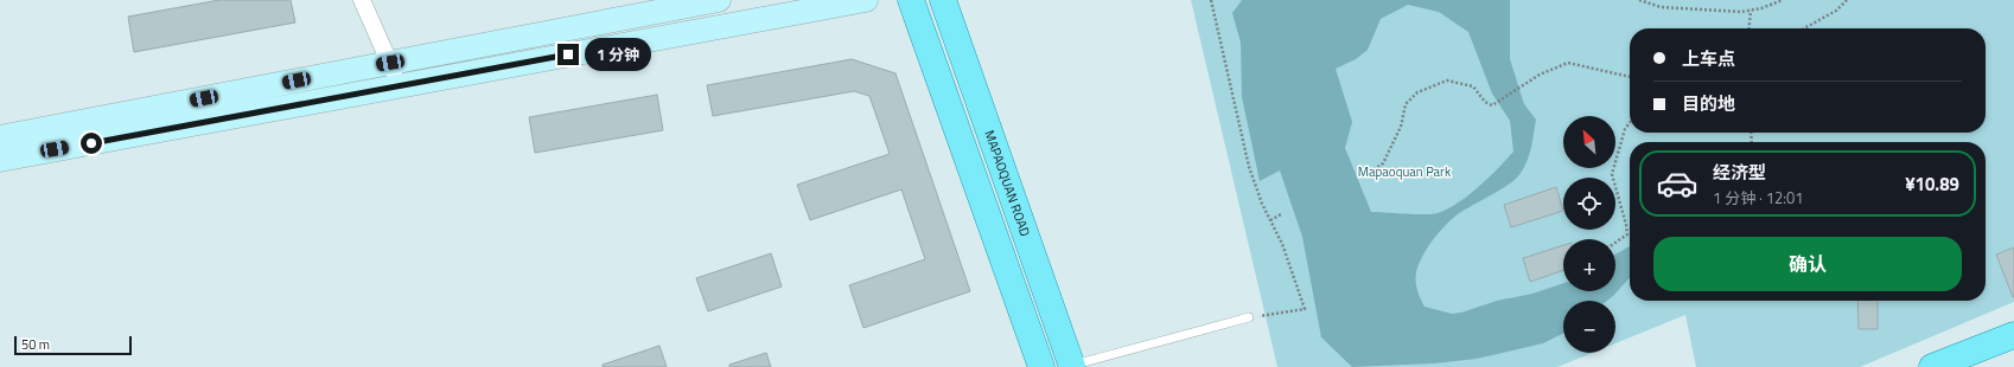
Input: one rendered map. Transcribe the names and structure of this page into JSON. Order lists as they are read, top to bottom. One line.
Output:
{"streets":{"main road":["MAPAOQUAN ROAD"]},"parks":["Mapaoquan Park"],"scale_bar":"50 m","north":"top left","page":{"banner":["上车点","目的地"],"bubble":"1 分钟","map_buttons":["+","−"],"list":[{"name":"经济型","note":"1 分钟 · 12:01","value":"¥10.89"}],"buttons":"确认","scale":"50 m"}}
